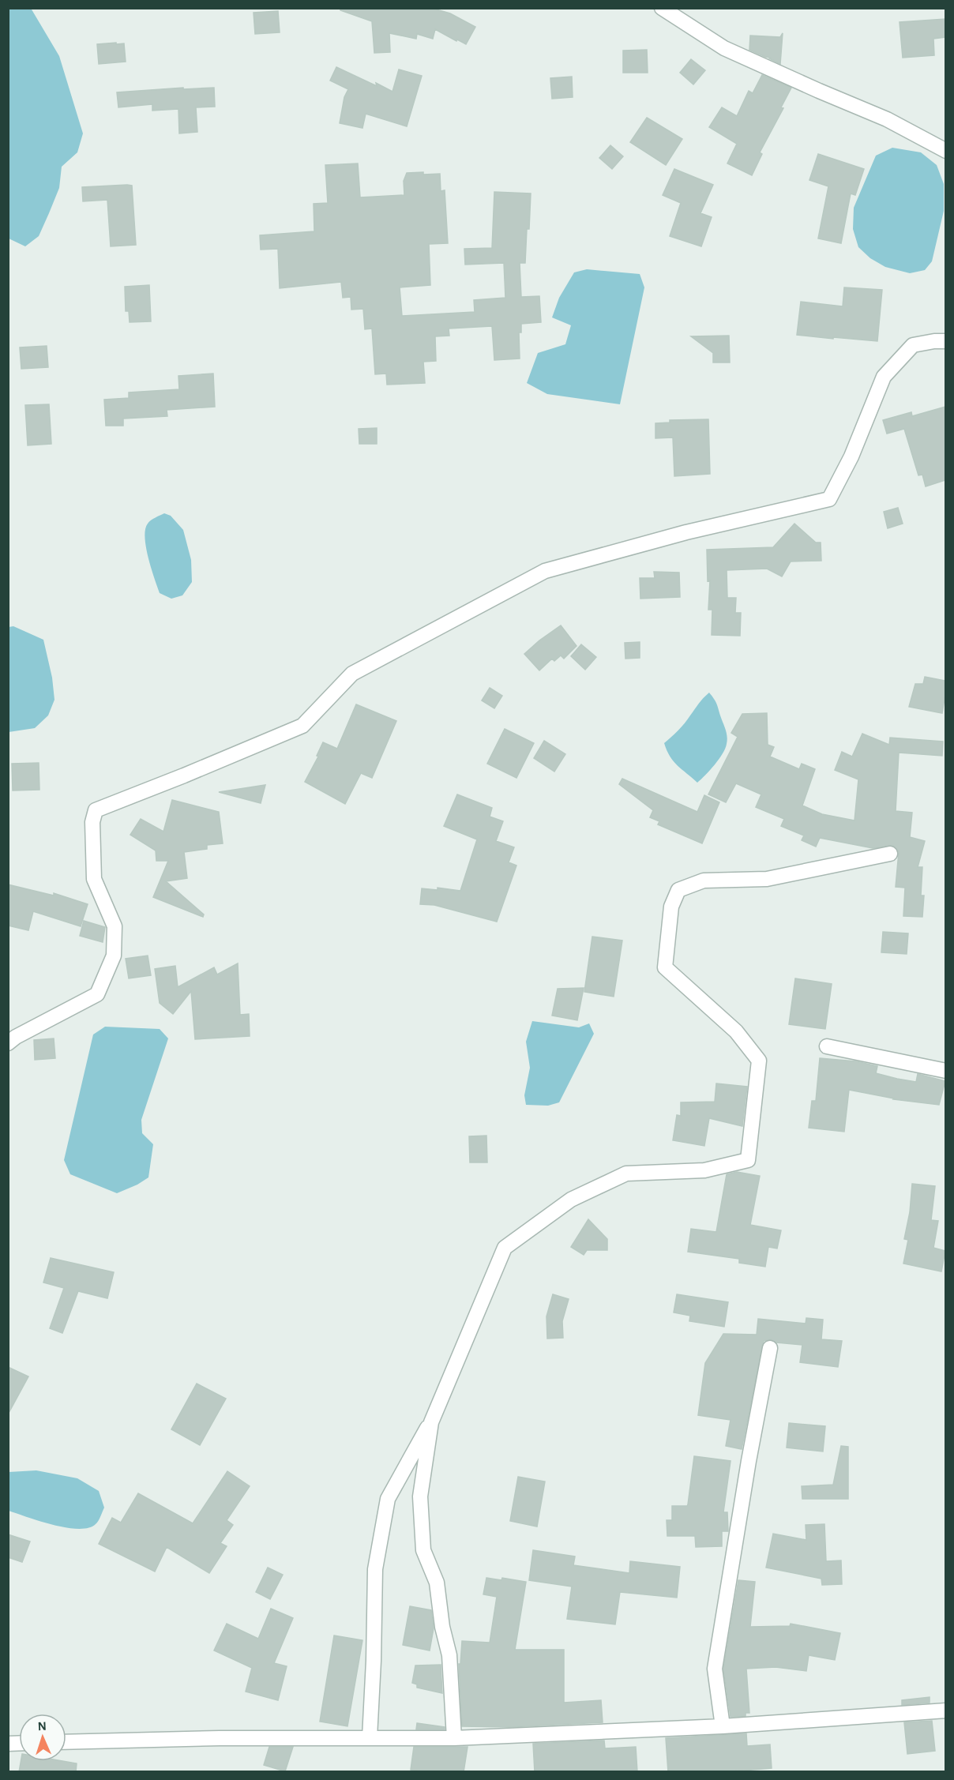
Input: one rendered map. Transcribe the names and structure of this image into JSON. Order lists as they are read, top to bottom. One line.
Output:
{"north":"top"}
